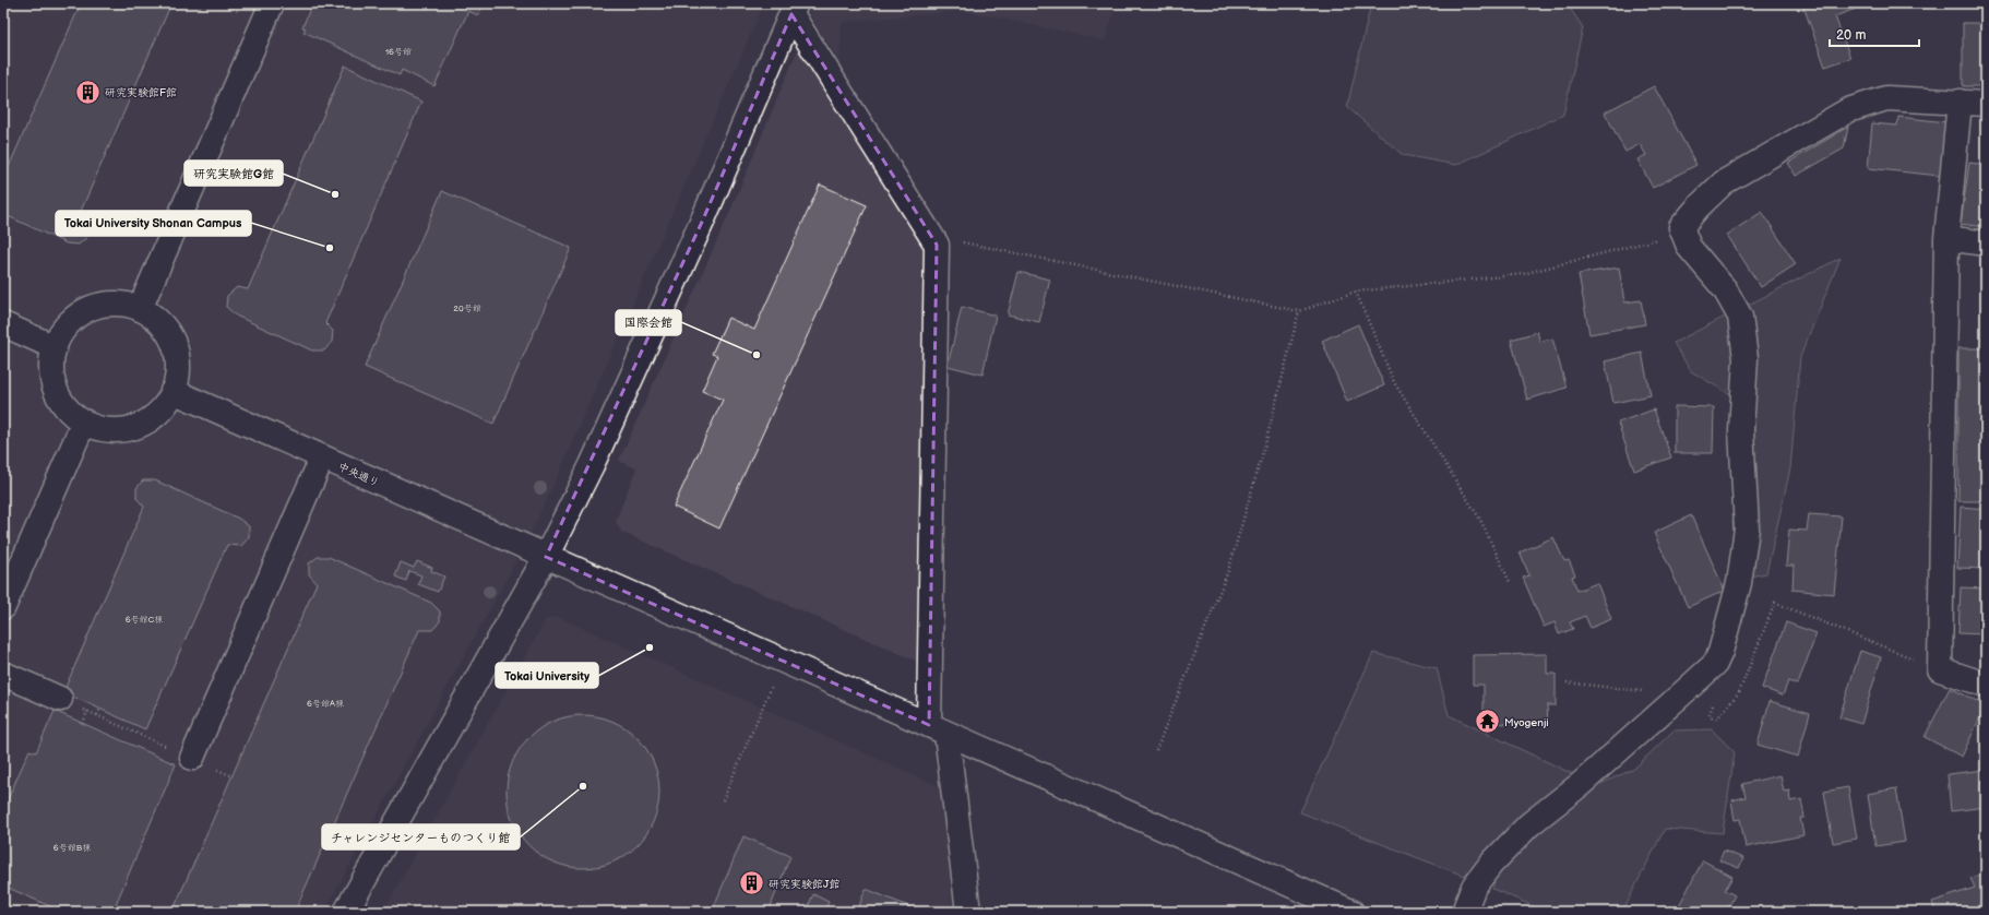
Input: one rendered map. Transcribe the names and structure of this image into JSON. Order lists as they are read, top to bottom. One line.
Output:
{"streets":{"street":["中央通り"]},"places":{"building":["研究実験館F館","研究実験館J館"],"other":["研究実験館G館","Tokai University Shonan Campus","国際会館","Tokai University","チャレンジセンターものつくり館"],"temple":["Myogenji"]},"house_numbers":["16号館","20号館","6号館C棟","6号館A棟","6号館B棟"],"scale_bar":"20 m"}
